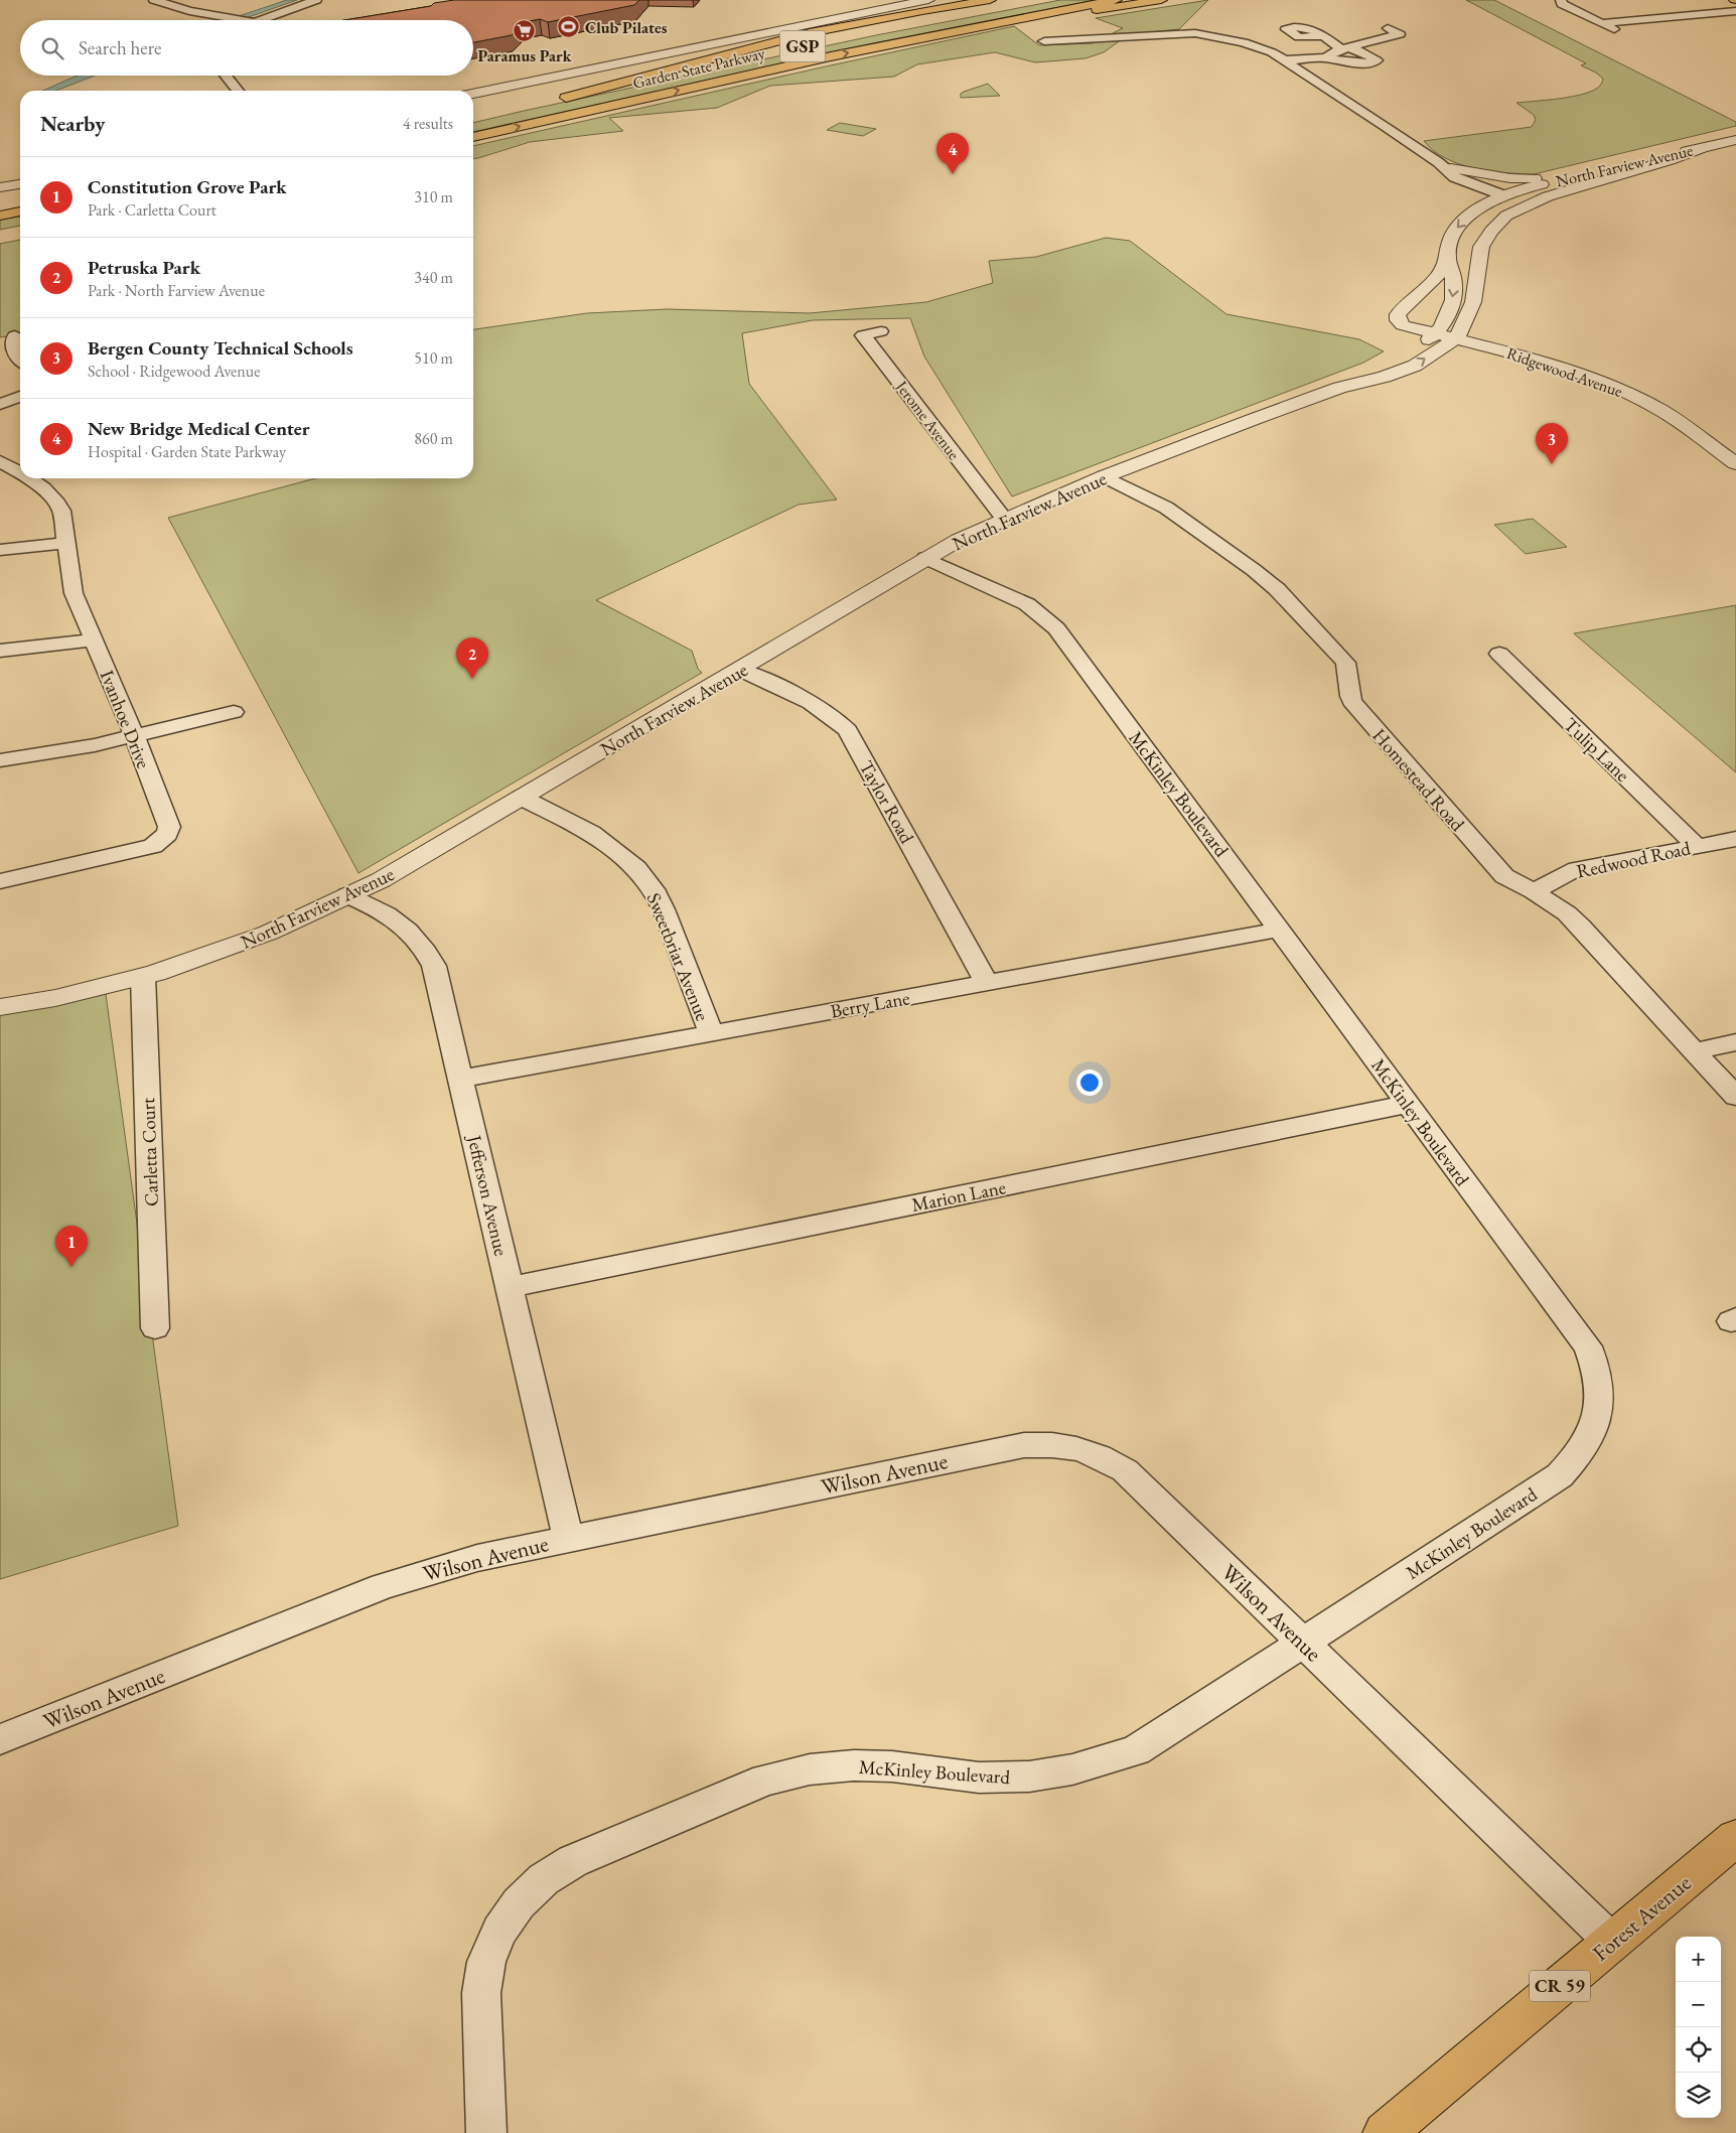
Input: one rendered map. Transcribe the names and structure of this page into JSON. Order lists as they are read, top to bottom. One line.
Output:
{"streets":{"main road":["GSP","Garden State Parkway","Forest Avenue","CR 59"],"street":["North Farview Avenue","Ridgewood Avenue","Jerome Avenue","Ivanhoe Drive","Tulip Lane","Homestead Road","McKinley Boulevard","Taylor Road","Redwood Road","Sweetbriar Avenue","Berry Lane","Carletta Court","Jefferson Avenue","Marion Lane","Wilson Avenue"]},"crossings":[["North Farview Avenue","Ridgewood Avenue"],["North Farview Avenue","Jerome Avenue"],["North Farview Avenue","Homestead Road"],["North Farview Avenue","McKinley Boulevard"],["North Farview Avenue","Taylor Road"],["North Farview Avenue","Sweetbriar Avenue"],["North Farview Avenue","Carletta Court"],["North Farview Avenue","Jefferson Avenue"],["Tulip Lane","Redwood Road"],["Homestead Road","Redwood Road"],["McKinley Boulevard","Berry Lane"],["McKinley Boulevard","Marion Lane"],["McKinley Boulevard","Wilson Avenue"],["Taylor Road","Berry Lane"],["Sweetbriar Avenue","Berry Lane"],["Berry Lane","Jefferson Avenue"],["Jefferson Avenue","Marion Lane"],["Jefferson Avenue","Wilson Avenue"],["Wilson Avenue","Forest Avenue"]],"places":{"sports":["Club Pilates"],"supermarket":["Paramus Park"]},"page":{"search":"Search here","heading":["Nearby","4 results"],"pins":["4","3","2","1"],"list":[{"mark":"1","name":"Constitution Grove Park","note":"Park · Carletta Court","value":"310 m"},{"mark":"2","name":"Petruska Park","note":"Park · North Farview Avenue","value":"340 m"},{"mark":"3","name":"Bergen County Technical Schools","note":"School · Ridgewood Avenue","value":"510 m"},{"mark":"4","name":"New Bridge Medical Center","note":"Hospital · Garden State Parkway","value":"860 m"}],"map_buttons":["+","−"]}}
